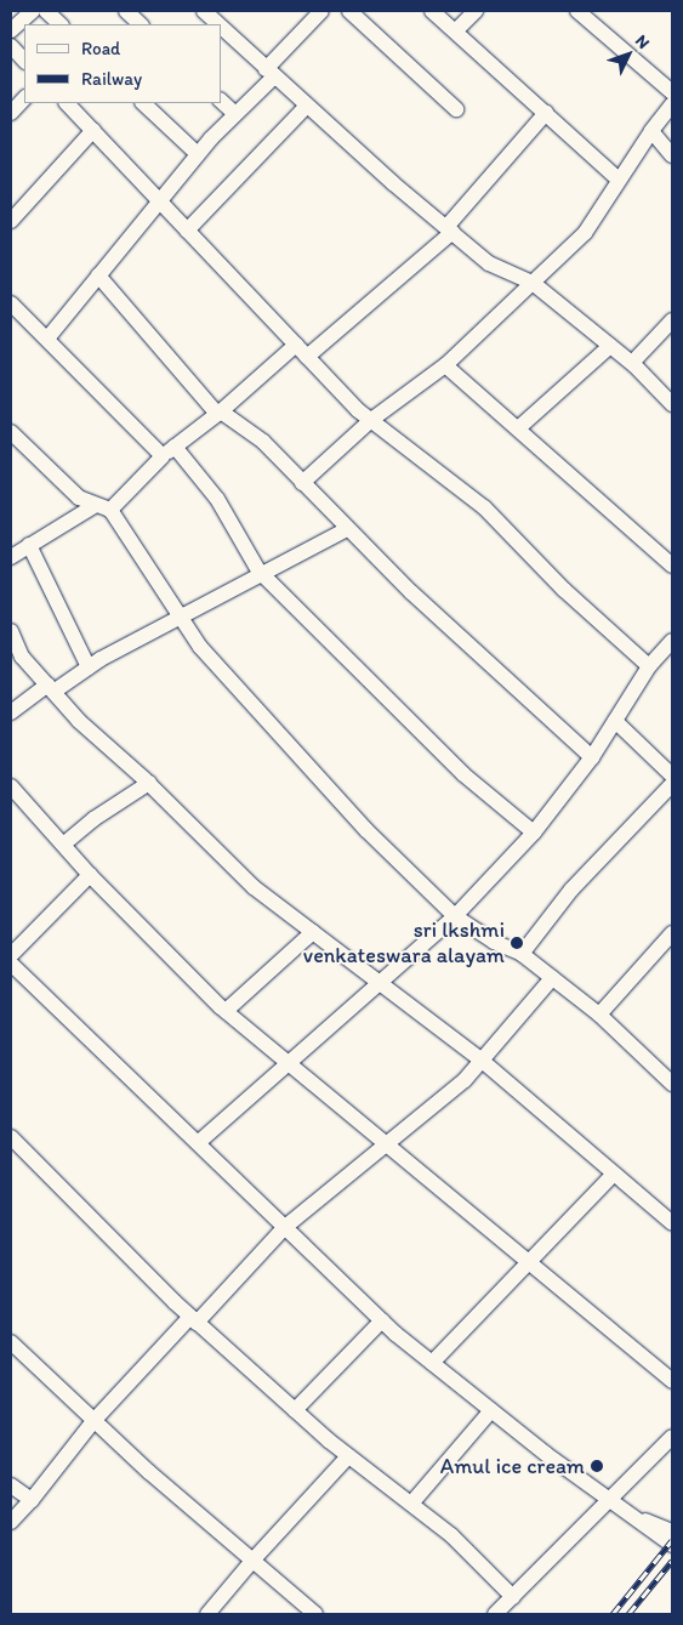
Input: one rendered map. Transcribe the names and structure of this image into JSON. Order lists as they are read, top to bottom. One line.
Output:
{"places":["sri lkshmi venkateswara alayam","Amul ice cream"],"legend":["Road","Railway"],"north":"top right"}
